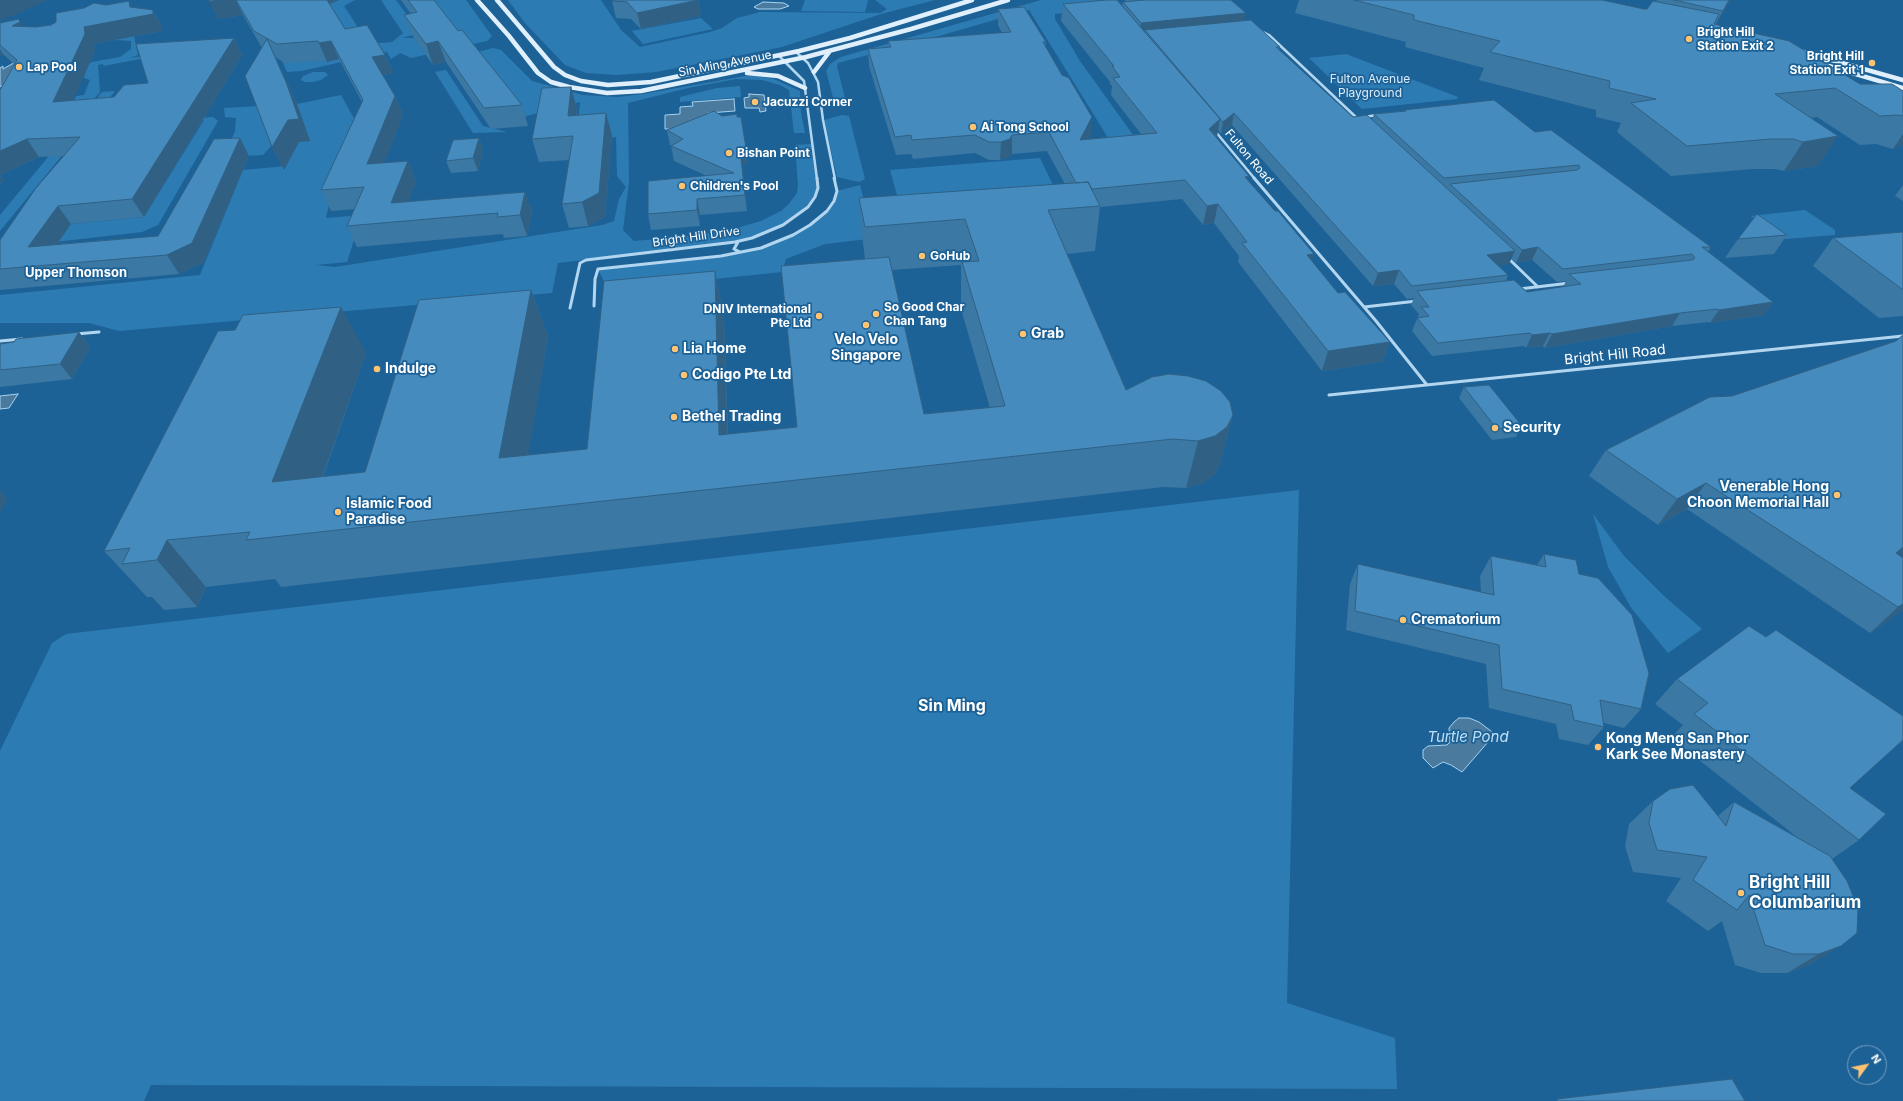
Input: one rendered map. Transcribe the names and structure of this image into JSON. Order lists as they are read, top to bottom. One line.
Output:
{"streets":{"main road":["Sin Ming Avenue"],"street":["Fulton Road","Bright Hill Drive","Bright Hill Road"]},"crossings":[["Sin Ming Avenue","Bright Hill Drive"],["Fulton Road","Bright Hill Road"]],"districts":["Upper Thomson","Sin Ming"],"water":["Turtle Pond"],"parks":["Fulton Avenue Playground"],"places":["Bright Hill Station Exit 2","Bright Hill Station Exit 1","Lap Pool","Jacuzzi Corner","Ai Tong School","Bishan Point","Children's Pool","GoHub","So Good Char Chan Tang","DNIV International Pte Ltd","Velo Velo Singapore","Grab","Lia Home","Indulge","Codigo Pte Ltd","Bethel Trading","Security","Venerable Hong Choon Memorial Hall","Islamic Food Paradise","Crematorium","Kong Meng San Phor Kark See Monastery","Bright Hill Columbarium"],"north":"top right"}
